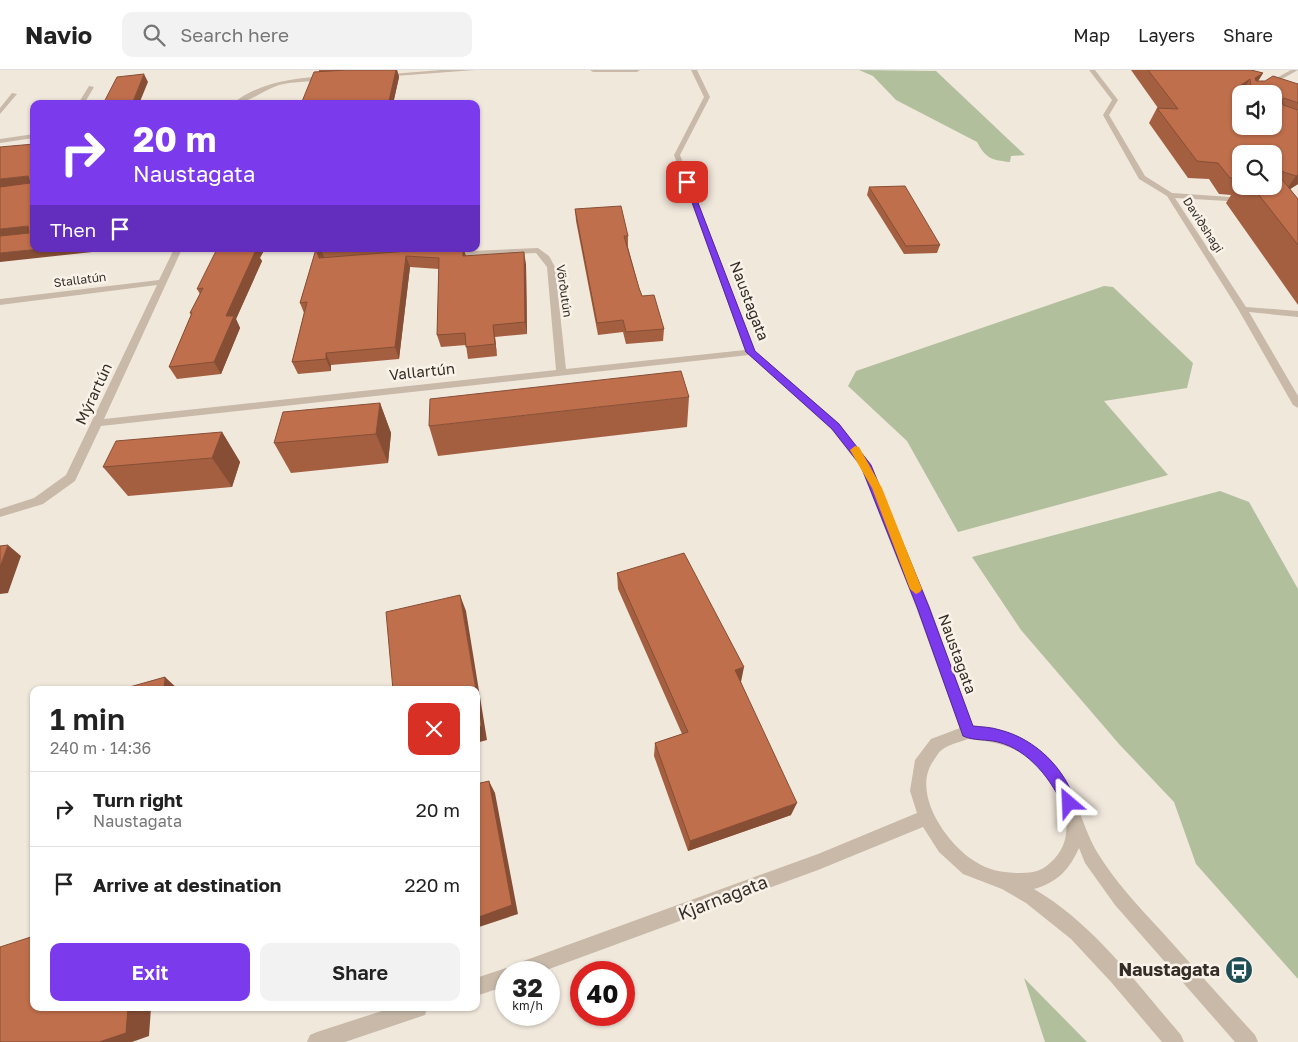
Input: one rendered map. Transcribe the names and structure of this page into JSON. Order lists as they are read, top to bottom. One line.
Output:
{"streets":{"street":["Daviðshagi","Stallatún","Vörðutún","Naustagata","Vallartún","Mýrartún","Kjarnagata"]},"crossings":[["Stallatún","Mýrartún"],["Vörðutún","Vallartún"],["Naustagata","Vallartún"],["Naustagata","Kjarnagata"],["Vallartún","Mýrartún"]],"places":{"bus stop":["Naustagata"]},"page":{"header":"Navio","search":"Search here","nav":["Map","Layers","Share"],"turn":["20 m","Naustagata"],"then":"Then","heading":["1 min","240 m · 14:36"],"list":[{"name":"Turn right","note":"Naustagata","value":"20 m"},{"name":"Arrive at destination","value":"220 m"}],"buttons":["Exit","Share"],"speed":"32 km/h","limit":"40"}}
